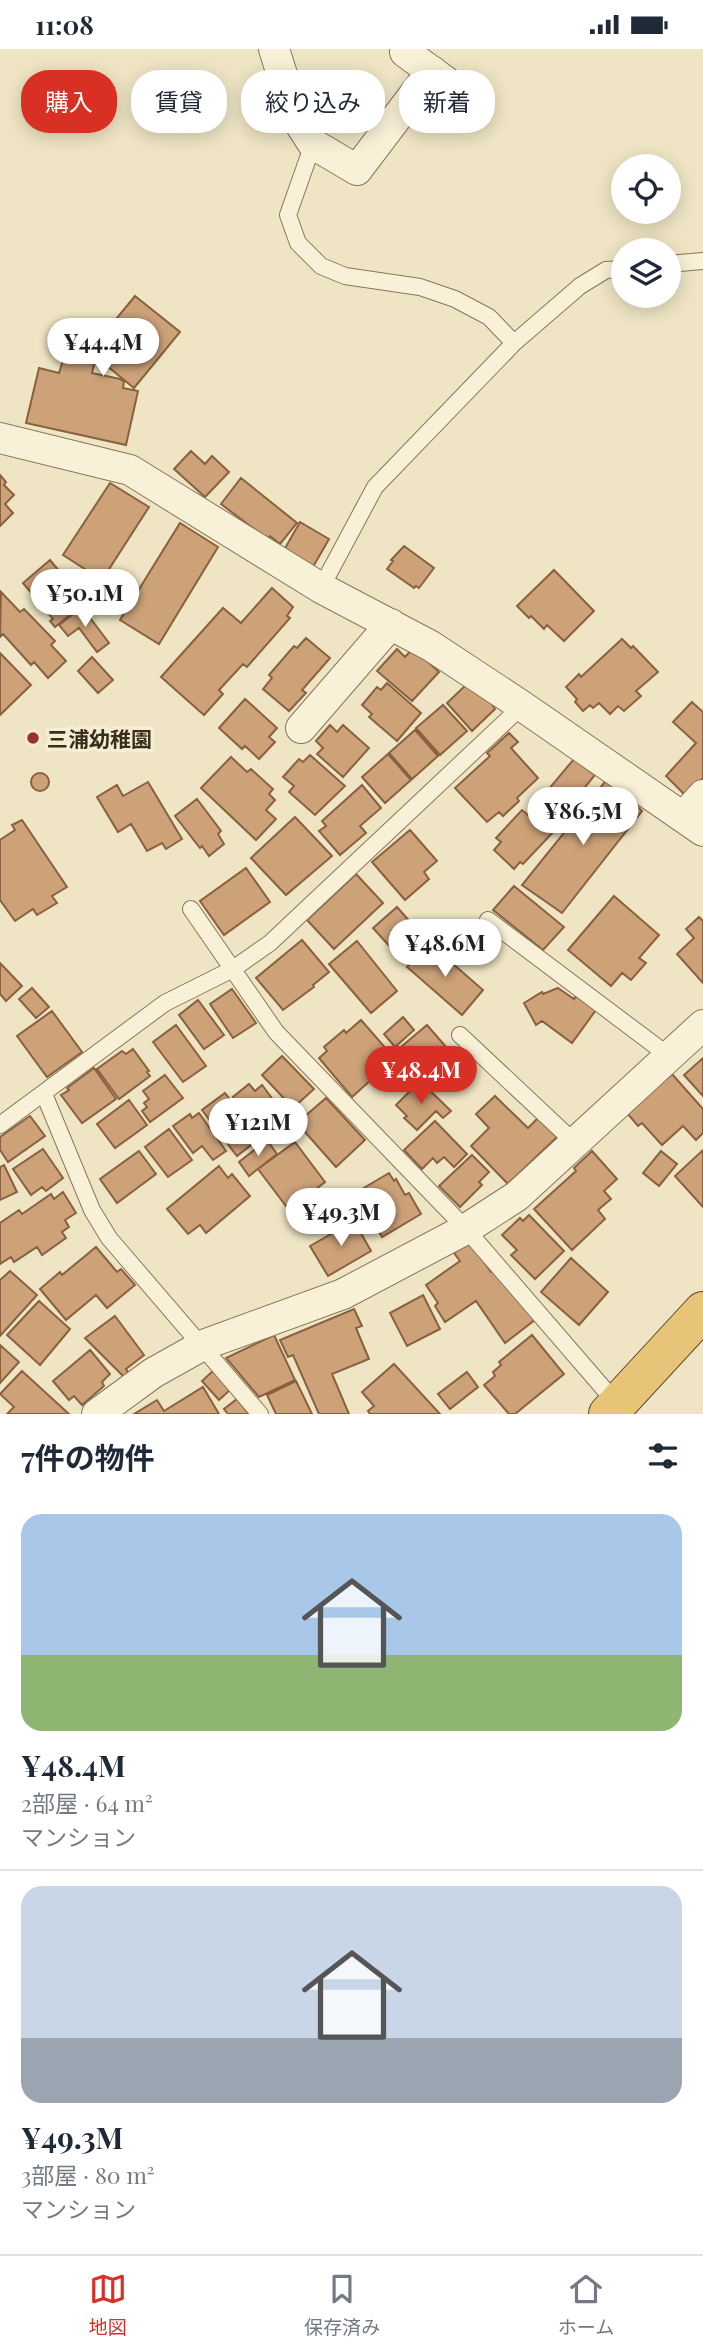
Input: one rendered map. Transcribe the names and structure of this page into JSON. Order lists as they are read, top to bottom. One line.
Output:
{"places":["三浦幼稚園"],"page":{"status":"11:08","chip":["購入","賃貸","絞り込み","新着"],"price":["¥44.4M","¥50.1M","¥86.5M","¥48.6M","¥48.4M","¥121M","¥49.3M"],"heading":"7件の物件","list":[{"name":"¥48.4M","note":"2部屋 · 64 m² · マンション"},{"name":"¥49.3M","note":"3部屋 · 80 m² · マンション"}],"tabs":["地図","保存済み","ホーム"]}}
